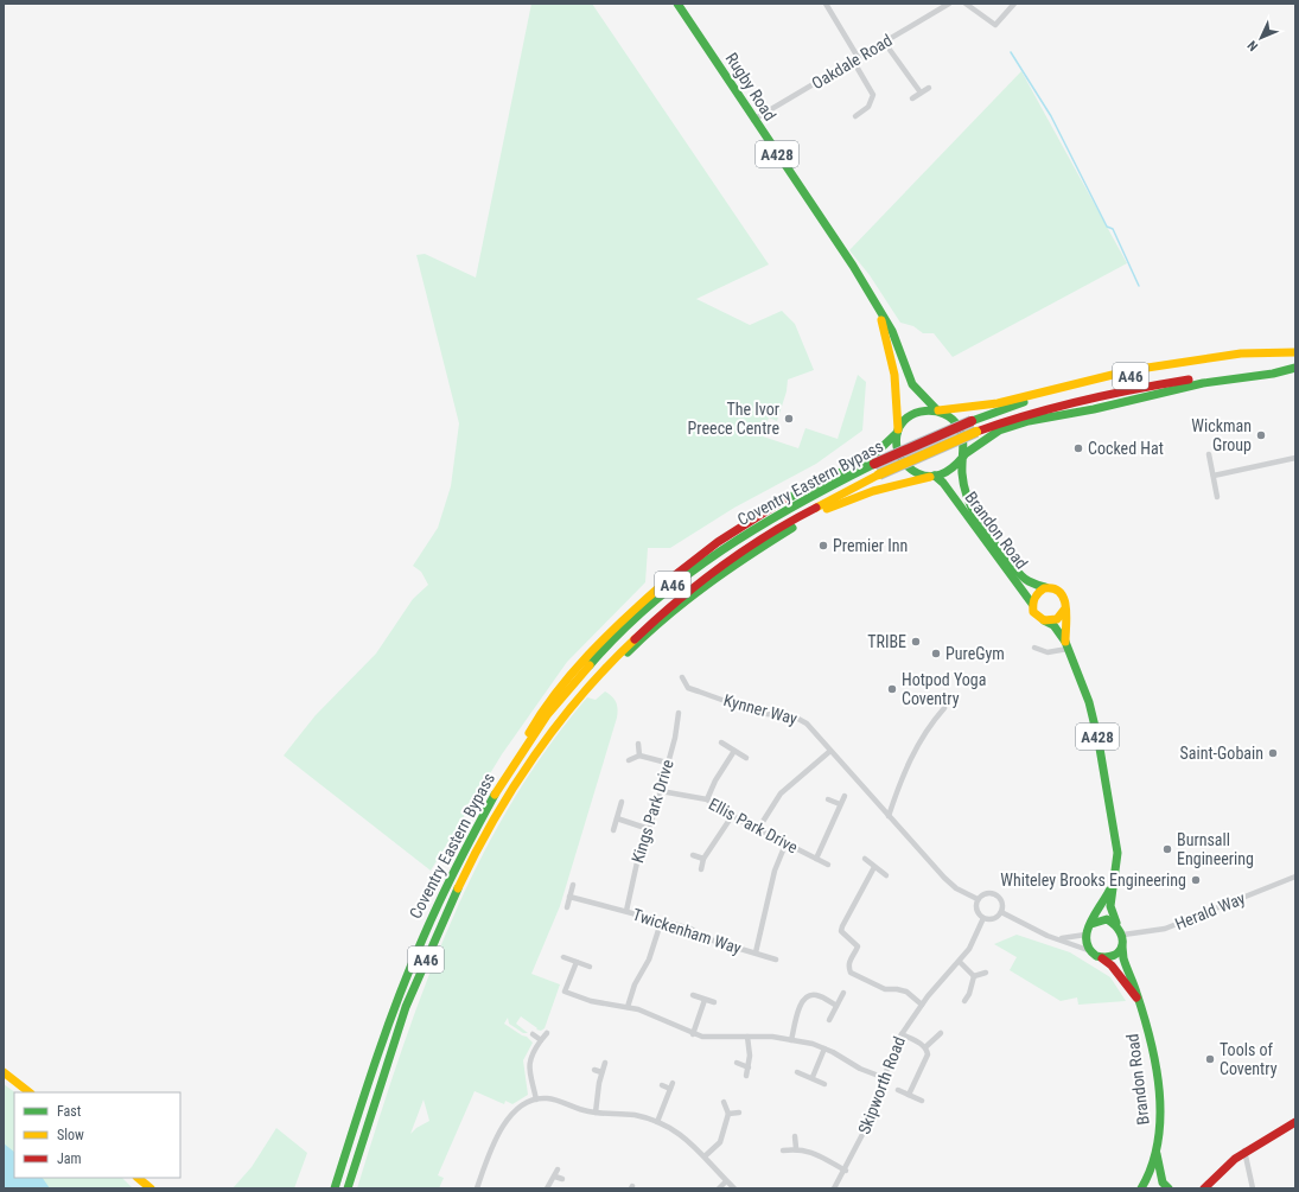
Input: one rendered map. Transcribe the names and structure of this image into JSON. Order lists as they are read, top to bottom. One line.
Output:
{"streets":{"main road":["Rugby Road","A428","A46","Coventry Eastern Bypass","Brandon Road"],"street":["Oakdale Road","Kynner Way","Kings Park Drive","Ellis Park Drive","Herald Way","Twickenham Way","Skipworth Road"]},"crossings":[["Oakdale Road","Rugby Road"],["Rugby Road","Brandon Road"],["A428","Brandon Road"],["A428","Herald Way"],["Brandon Road","Herald Way"],["Kynner Way","Skipworth Road"],["Kings Park Drive","Ellis Park Drive"],["Kings Park Drive","Twickenham Way"]],"places":["The Ivor Preece Centre","Wickman Group","Cocked Hat","Premier Inn","TRIBE","PureGym","Hotpod Yoga Coventry","Saint-Gobain","Burnsall Engineering","Whiteley Brooks Engineering","Tools of Coventry"],"legend":["Fast","Slow","Jam"],"north":"bottom left"}
